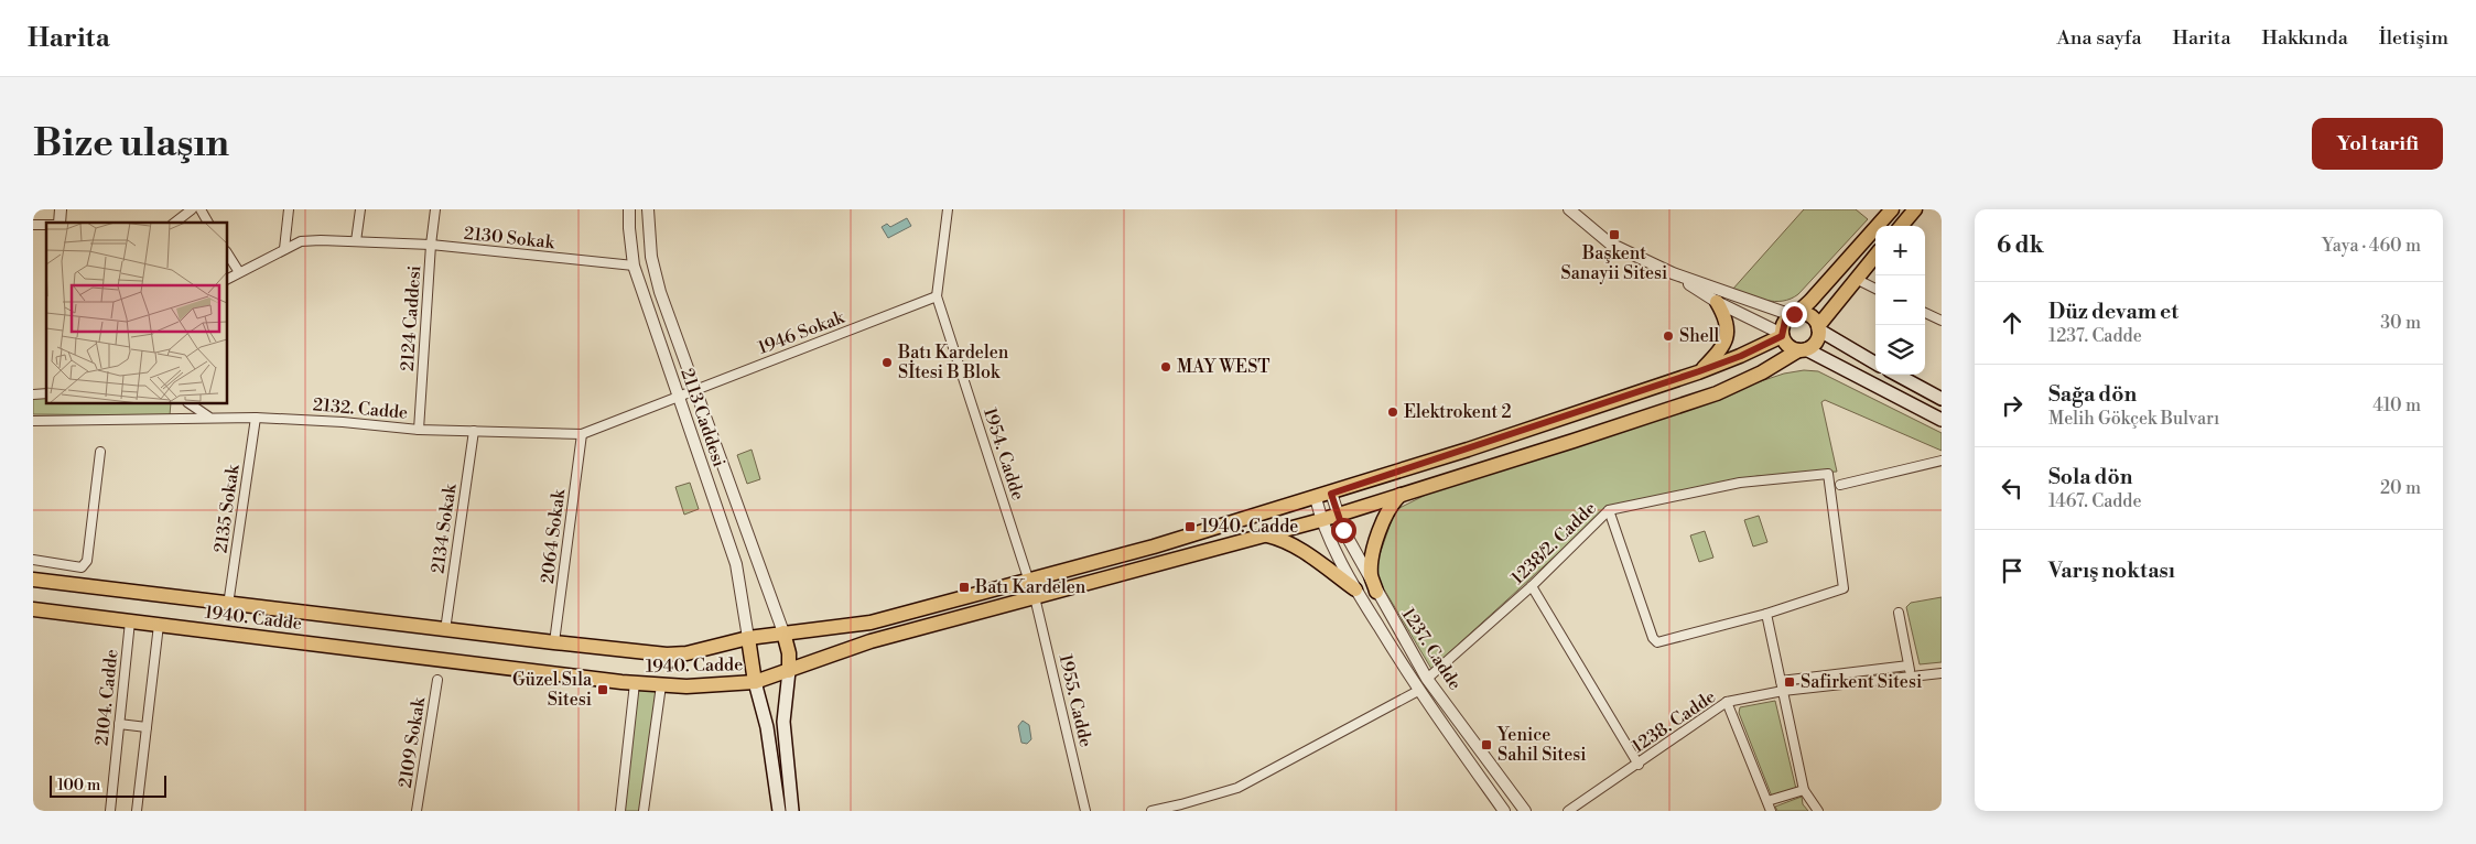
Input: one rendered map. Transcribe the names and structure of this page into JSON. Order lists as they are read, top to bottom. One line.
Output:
{"streets":{"main road":["1940. Cadde"],"street":["2130 Sokak","2124 Caddesi","1946 Sokak","2132. Cadde","2113 Caddesi","1954. Cadde","2135 Sokak","2134 Sokak","2064 Sokak","1238/2. Cadde","1237. Cadde","2104. Cadde","1955. Cadde","1238. Cadde","2109 Sokak"]},"crossings":[["2130 Sokak","2124 Caddesi"],["2130 Sokak","2113 Caddesi"],["2124 Caddesi","2132. Cadde"],["1946 Sokak","2132. Cadde"],["1946 Sokak","2113 Caddesi"],["1946 Sokak","1954. Cadde"],["2132. Cadde","2113 Caddesi"],["2132. Cadde","2135 Sokak"],["2132. Cadde","2134 Sokak"],["2132. Cadde","2064 Sokak"],["2113 Caddesi","1940. Cadde"],["1954. Cadde","1940. Cadde"],["2135 Sokak","1940. Cadde"],["2134 Sokak","1940. Cadde"],["2064 Sokak","1940. Cadde"],["1238/2. Cadde","1237. Cadde"],["1940. Cadde","1237. Cadde"],["1940. Cadde","2104. Cadde"],["1940. Cadde","1955. Cadde"]],"places":{"transit":["Başkent Sanayii Sitesi","1940. Cadde","Batı Kardelen","Safirkent Sitesi","Güzel Sıla Sitesi","Yenice Sahil Sitesi"],"other":["Shell","Batı Kardelen Sİtesi B Blok","MAY WEST","Elektrokent 2"]},"scale_bar":"100 m","page":{"header":"Harita","nav":["Ana sayfa","Harita","Hakkında","İletişim"],"buttons":"Yol tarifi","title":"Bize ulaşın","heading":["6 dk","Yaya · 460 m"],"map_buttons":["+","−"],"list":[["Düz devam et","1237. Cadde","30 m"],["Sağa dön","Melih Gökçek Bulvarı","410 m"],["Sola dön","1467. Cadde","20 m"],"Varış noktası"],"scale":"100 m"}}
